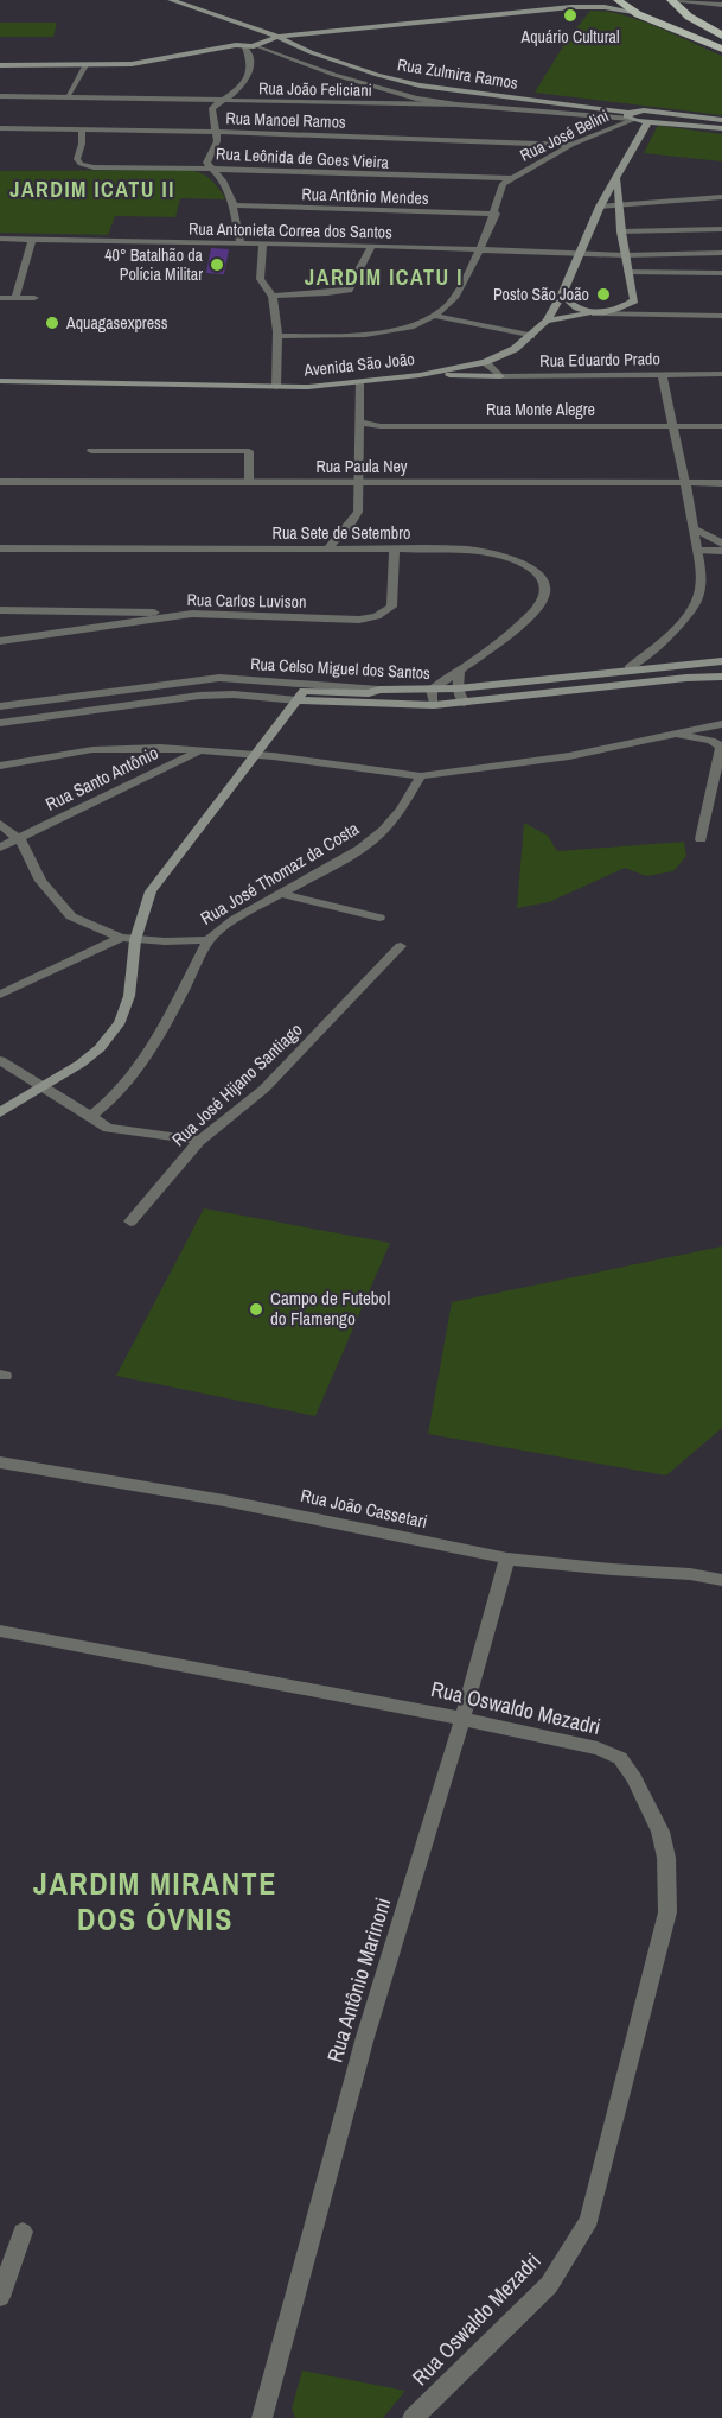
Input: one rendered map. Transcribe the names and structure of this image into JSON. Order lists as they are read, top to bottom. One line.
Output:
{"streets":{"main road":["Rua Zulmira Ramos","Avenida São João","Rua Celso Miguel dos Santos"],"street":["Rua João Feliciani","Rua Manoel Ramos","Rua José Belini","Rua Leônida de Goes Vieira","Rua Antônio Mendes","Rua Antonieta Correa dos Santos","Rua Eduardo Prado","Rua Monte Alegre","Rua Paula Ney","Rua Sete de Setembro","Rua Carlos Luvison","Rua Santo Antônio","Rua José Thomaz da Costa","Rua José Hijano Santiago","Rua João Cassetari","Rua Oswaldo Mezadri","Rua Antônio Marinoni"]},"crossings":[["Rua Zulmira Ramos","Rua João Feliciani"],["Rua Zulmira Ramos","Rua José Belini"],["Rua Zulmira Ramos","Avenida São João"],["Rua João Feliciani","Rua José Belini"],["Rua João Feliciani","Avenida São João"],["Rua Manoel Ramos","Rua José Belini"],["Rua Manoel Ramos","Rua Leônida de Goes Vieira"],["Rua José Belini","Rua Leônida de Goes Vieira"],["Rua José Belini","Avenida São João"],["Rua Antonieta Correa dos Santos","Avenida São João"],["Rua Sete de Setembro","Rua Carlos Luvison"],["Rua Santo Antônio","Rua José Thomaz da Costa"],["Rua João Cassetari","Rua Antônio Marinoni"],["Rua Oswaldo Mezadri","Rua Antônio Marinoni"]],"districts":["JARDIM ICATU II","JARDIM ICATU I","JARDIM MIRANTE DOS ÓVNIS"],"places":["Aquário Cultural","40° Batalhão da Polícia Militar","Posto São João","Aquagasexpress","Campo de Futebol do Flamengo"]}
